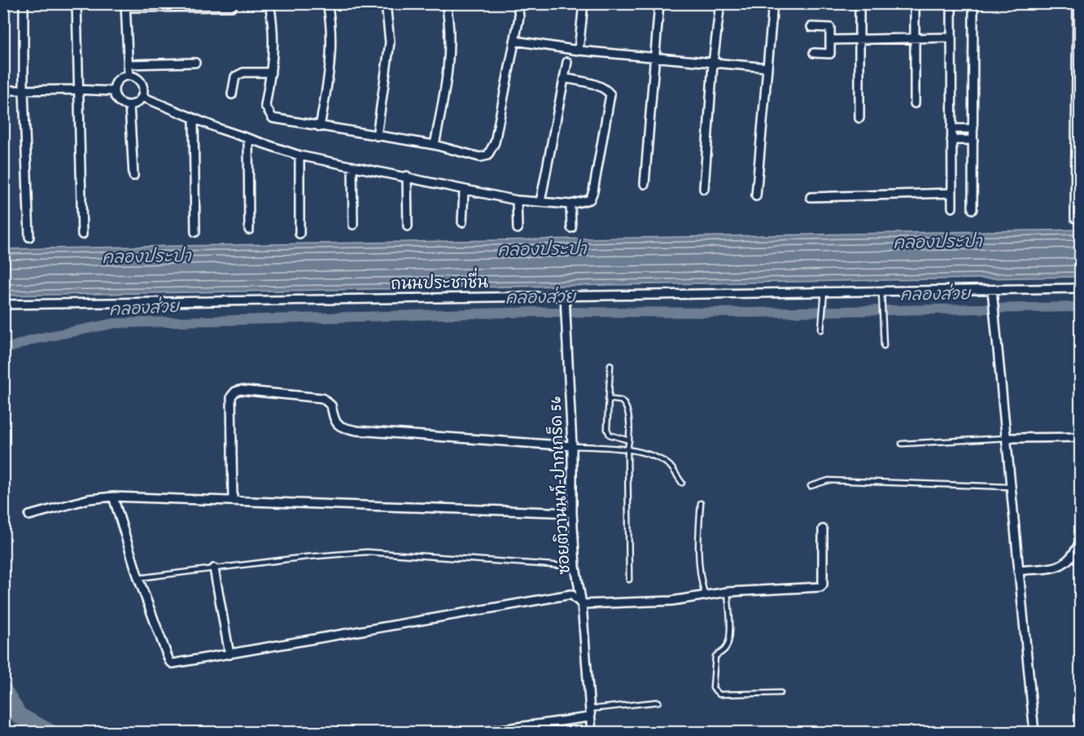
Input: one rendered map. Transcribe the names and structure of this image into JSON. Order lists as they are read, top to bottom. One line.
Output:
{"streets":{"street":["ถนนประชาชื่น","ซอยติวานนท์-ปากเกร็ด 56"]},"crossings":[["ถนนประชาชื่น","ซอยติวานนท์-ปากเกร็ด 56"]],"water":["คลองประปา","คลองส่วย"]}
